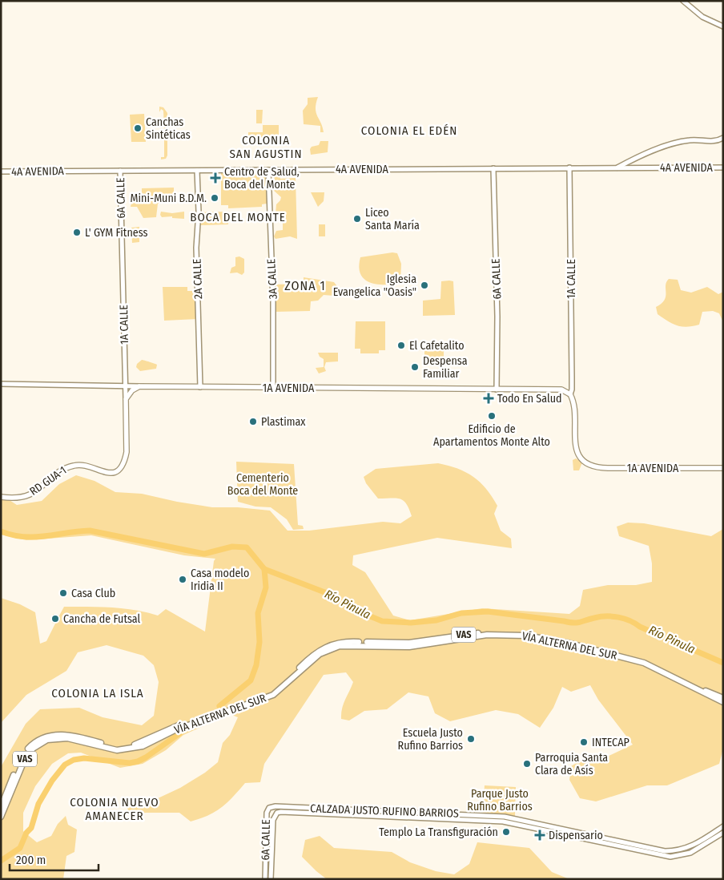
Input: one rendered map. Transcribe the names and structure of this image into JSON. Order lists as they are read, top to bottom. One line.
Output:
{"streets":{"highway":["VAS","VÍA ALTERNA DEL SUR"],"main road":["1A CALLE","1A AVENIDA","RD GUA-1"],"street":["4A AVENIDA","6A CALLE","2A CALLE","3A CALLE","CALZADA JUSTO RUFINO BARRIOS"]},"crossings":[["4A AVENIDA","6A CALLE"],["4A AVENIDA","2A CALLE"],["4A AVENIDA","3A CALLE"],["4A AVENIDA","1A CALLE"],["6A CALLE","1A CALLE"],["6A CALLE","1A AVENIDA"],["6A CALLE","CALZADA JUSTO RUFINO BARRIOS"],["2A CALLE","1A AVENIDA"],["3A CALLE","1A AVENIDA"],["1A CALLE","1A AVENIDA"],["1A CALLE","RD GUA-1"]],"districts":["COLONIA EL EDÉN","COLONIA SAN AGUSTIN","BOCA DEL MONTE","ZONA 1","COLONIA LA ISLA","COLONIA NUEVO AMANECER"],"water":["Río Pinula"],"parks":["Cementerio Boca del Monte","Parque Justo Rufino Barrios"],"places":{"other":["Canchas Sintéticas","Mini-Muni B.D.M.","Liceo Santa María","L' GYM Fitness","Iglesia Evangelica \"Oasis\"","El Cafetalito","Despensa Familiar","Edificio de Apartamentos Monte Alto","Plastimax","Casa modelo Iridia II","Casa Club","Cancha de Futsal","Escuela Justo Rufino Barrios","INTECAP","Parroquia Santa Clara de Asís","Templo La Transfiguración"],"health":["Centro de Salud, Boca del Monte","Todo En Salud","Dispensario"]},"scale_bar":"200 m"}
